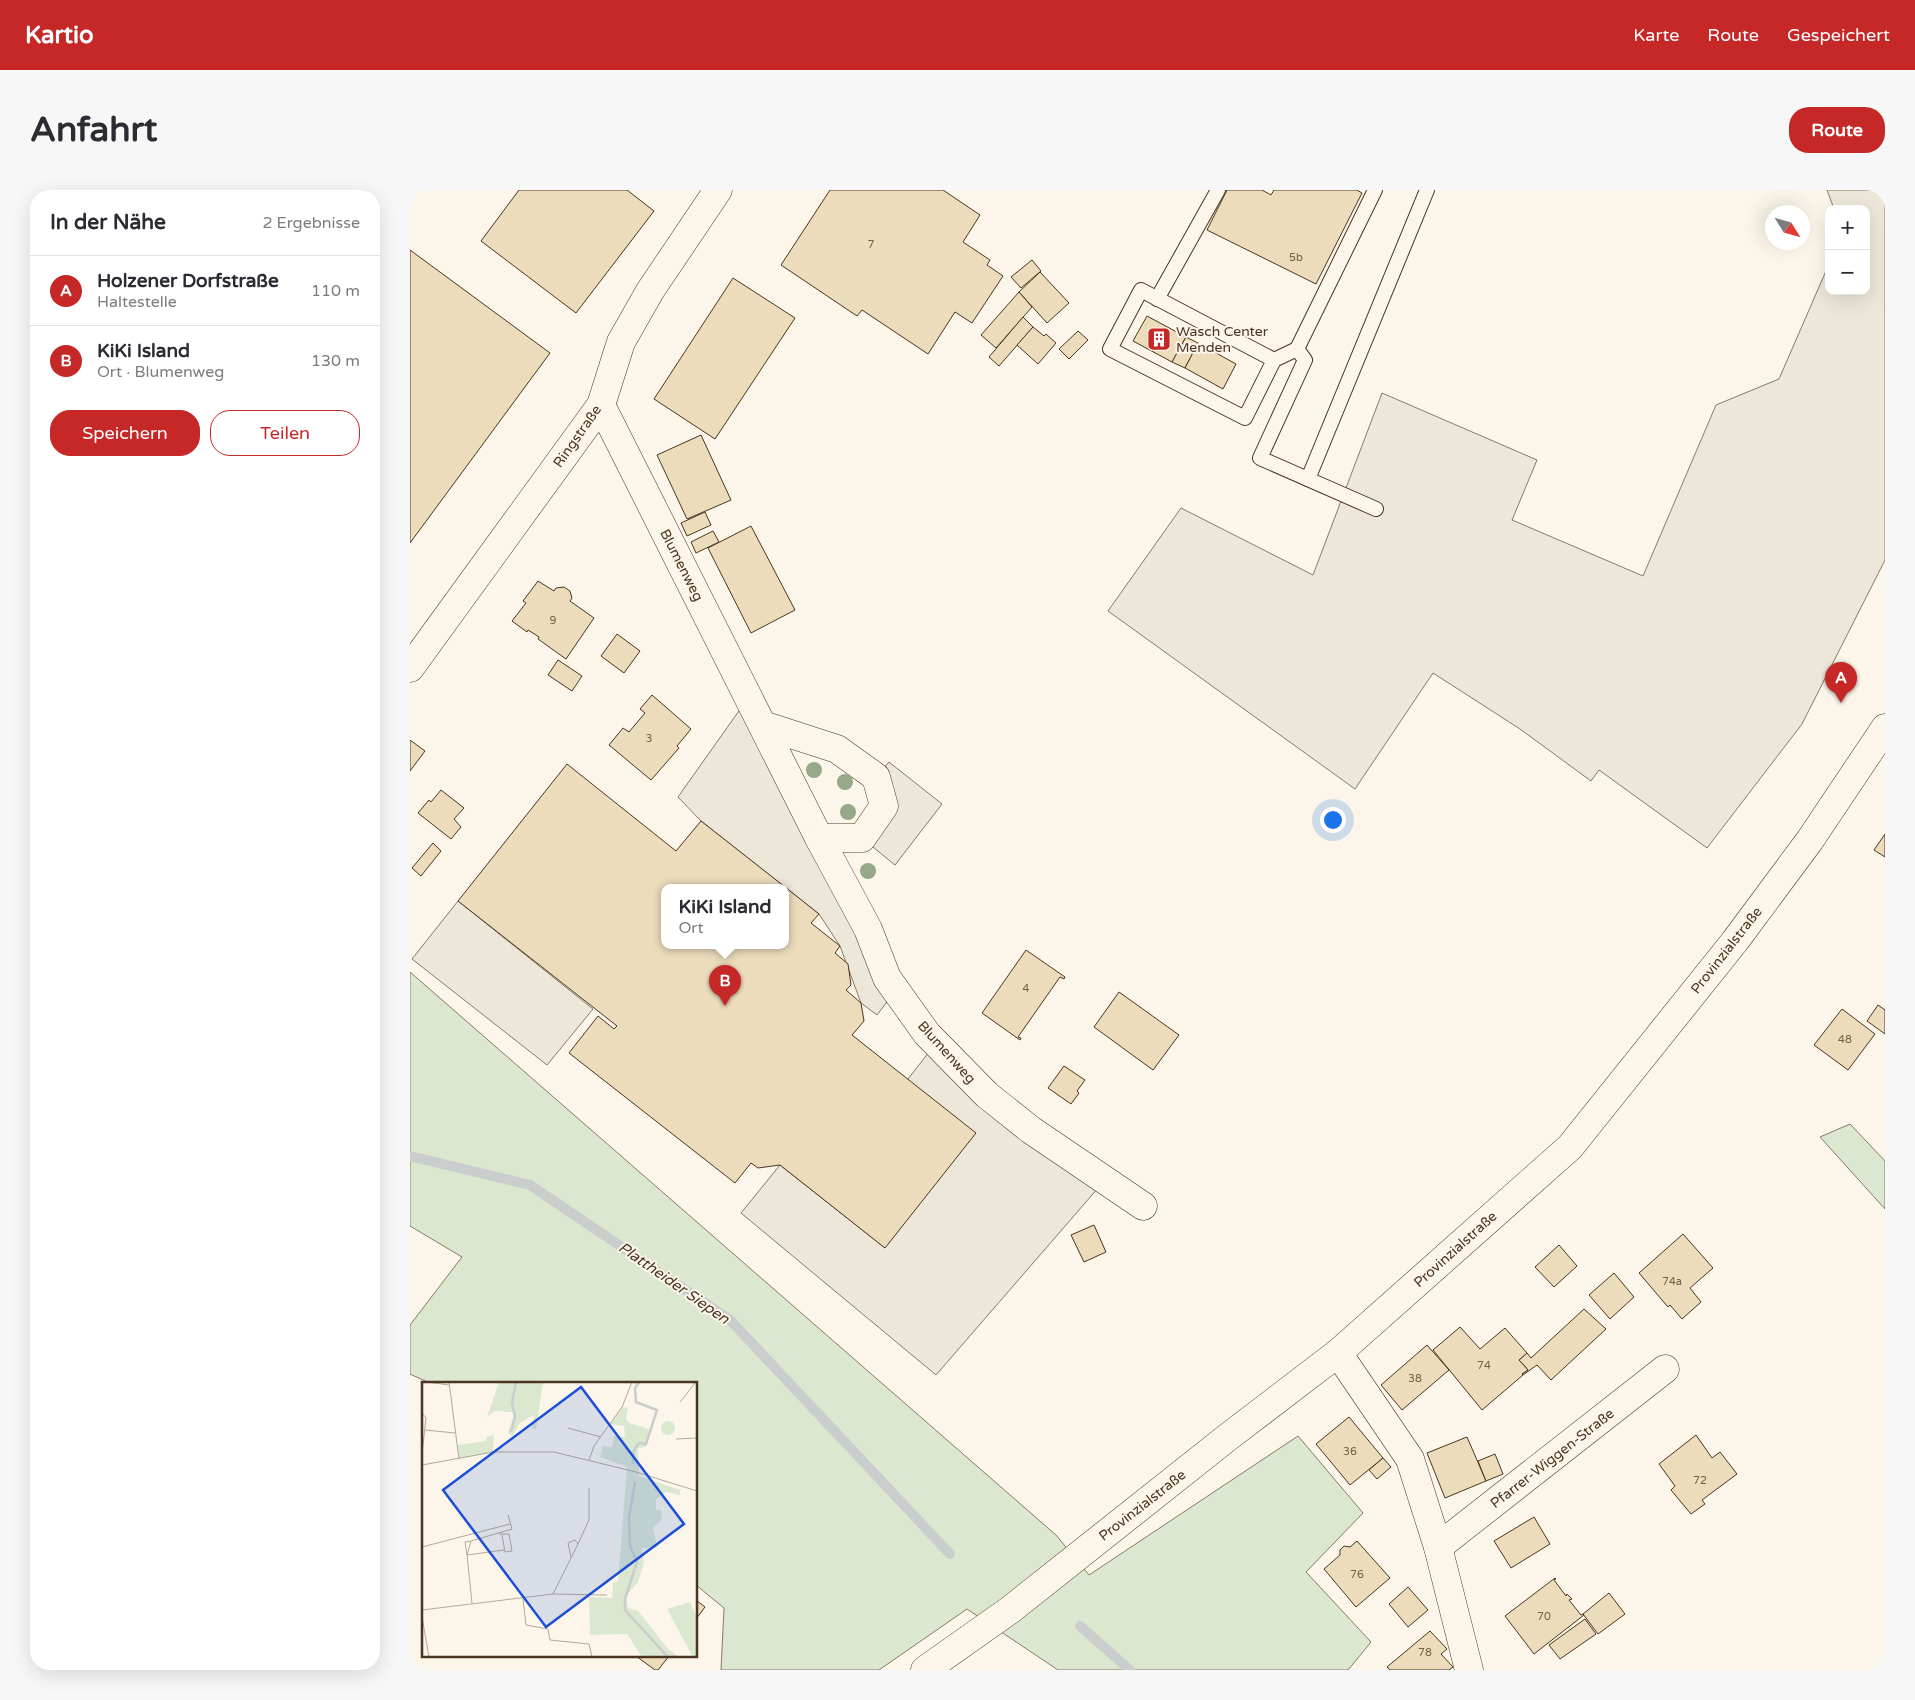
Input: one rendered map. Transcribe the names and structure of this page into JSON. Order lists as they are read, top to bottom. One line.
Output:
{"streets":{"street":["Ringstraße","Blumenweg","Provinzialstraße","Pfarrer-Wiggen-Straße"]},"crossings":[["Ringstraße","Blumenweg"]],"water":["Plattheider Siepen"],"places":{"building":["Wasch Center Menden"]},"house_numbers":["7","5b","9","3","4","48","74a","74","38","36","72","76","70","78"],"north":"bottom right","page":{"header":"Kartio","nav":["Karte","Route","Gespeichert"],"buttons":["Route",["Speichern","Teilen"]],"title":"Anfahrt","heading":["In der Nähe","2 Ergebnisse"],"map_buttons":["+","−"],"list":[{"mark":"A","name":"Holzener Dorfstraße","note":"Haltestelle","value":"110 m"},{"mark":"B","name":"KiKi Island","note":"Ort · Blumenweg","value":"130 m"}],"pins":["A","B"],"popup":["KiKi Island","Ort"]}}
